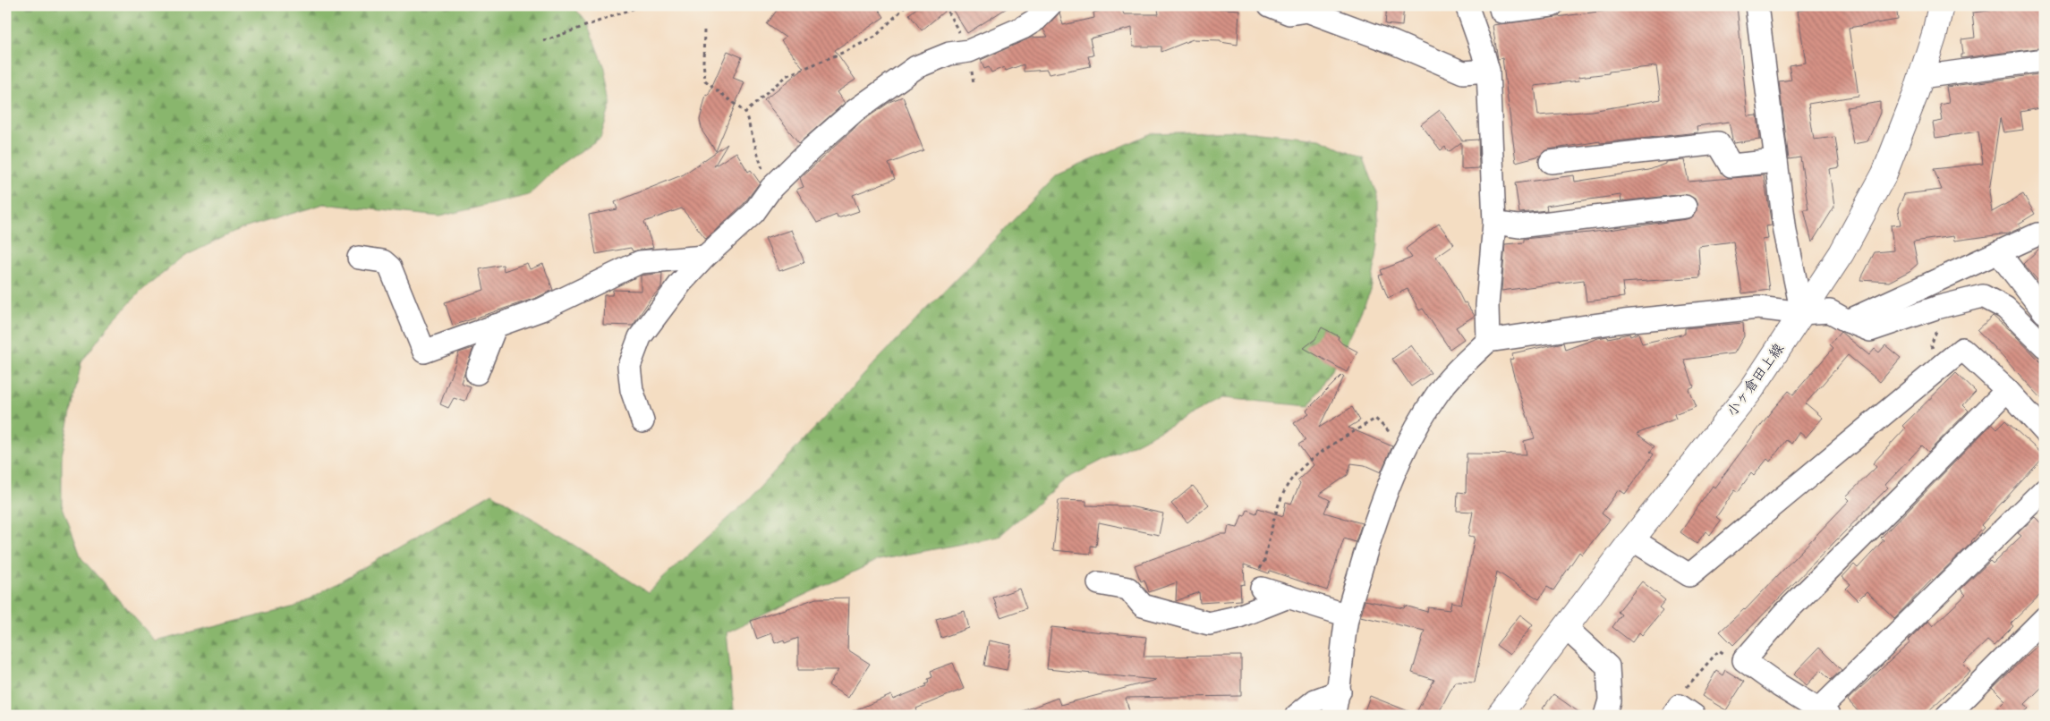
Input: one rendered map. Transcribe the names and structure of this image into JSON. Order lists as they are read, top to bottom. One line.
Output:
{"streets":{"main road":["小ヶ倉田上線"]}}
